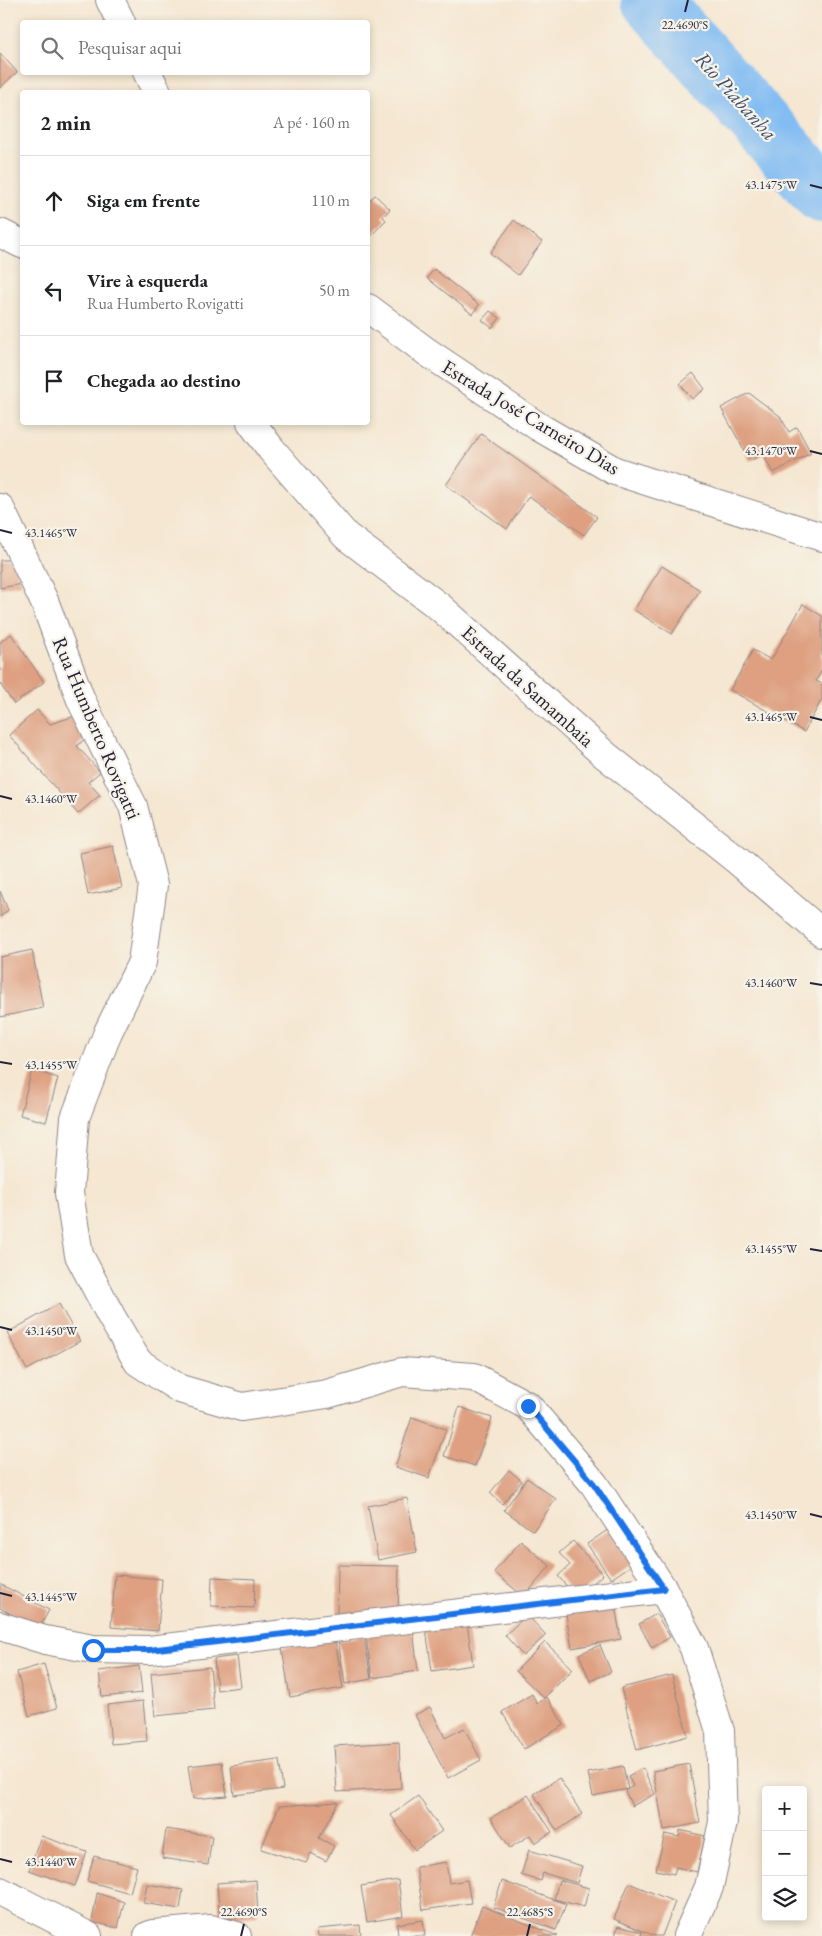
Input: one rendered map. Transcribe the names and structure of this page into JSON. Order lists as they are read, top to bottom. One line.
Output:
{"streets":{"street":["Estrada José Carneiro Dias","Estrada da Samambaia","Rua Humberto Rovigatti"]},"water":["Rio Piabanha"],"page":{"search":"Pesquisar aqui","heading":["2 min","A pé · 160 m"],"list":[["Siga em frente","110 m"],["Vire à esquerda","Rua Humberto Rovigatti","50 m"],"Chegada ao destino"],"map_buttons":["+","−"]},"coordinates":["22.4690°S","43.1475°W","43.1470°W","43.1465°W","43.1460°W","43.1455°W","43.1450°W","43.1445°W","43.1440°W","22.4685°S"]}
